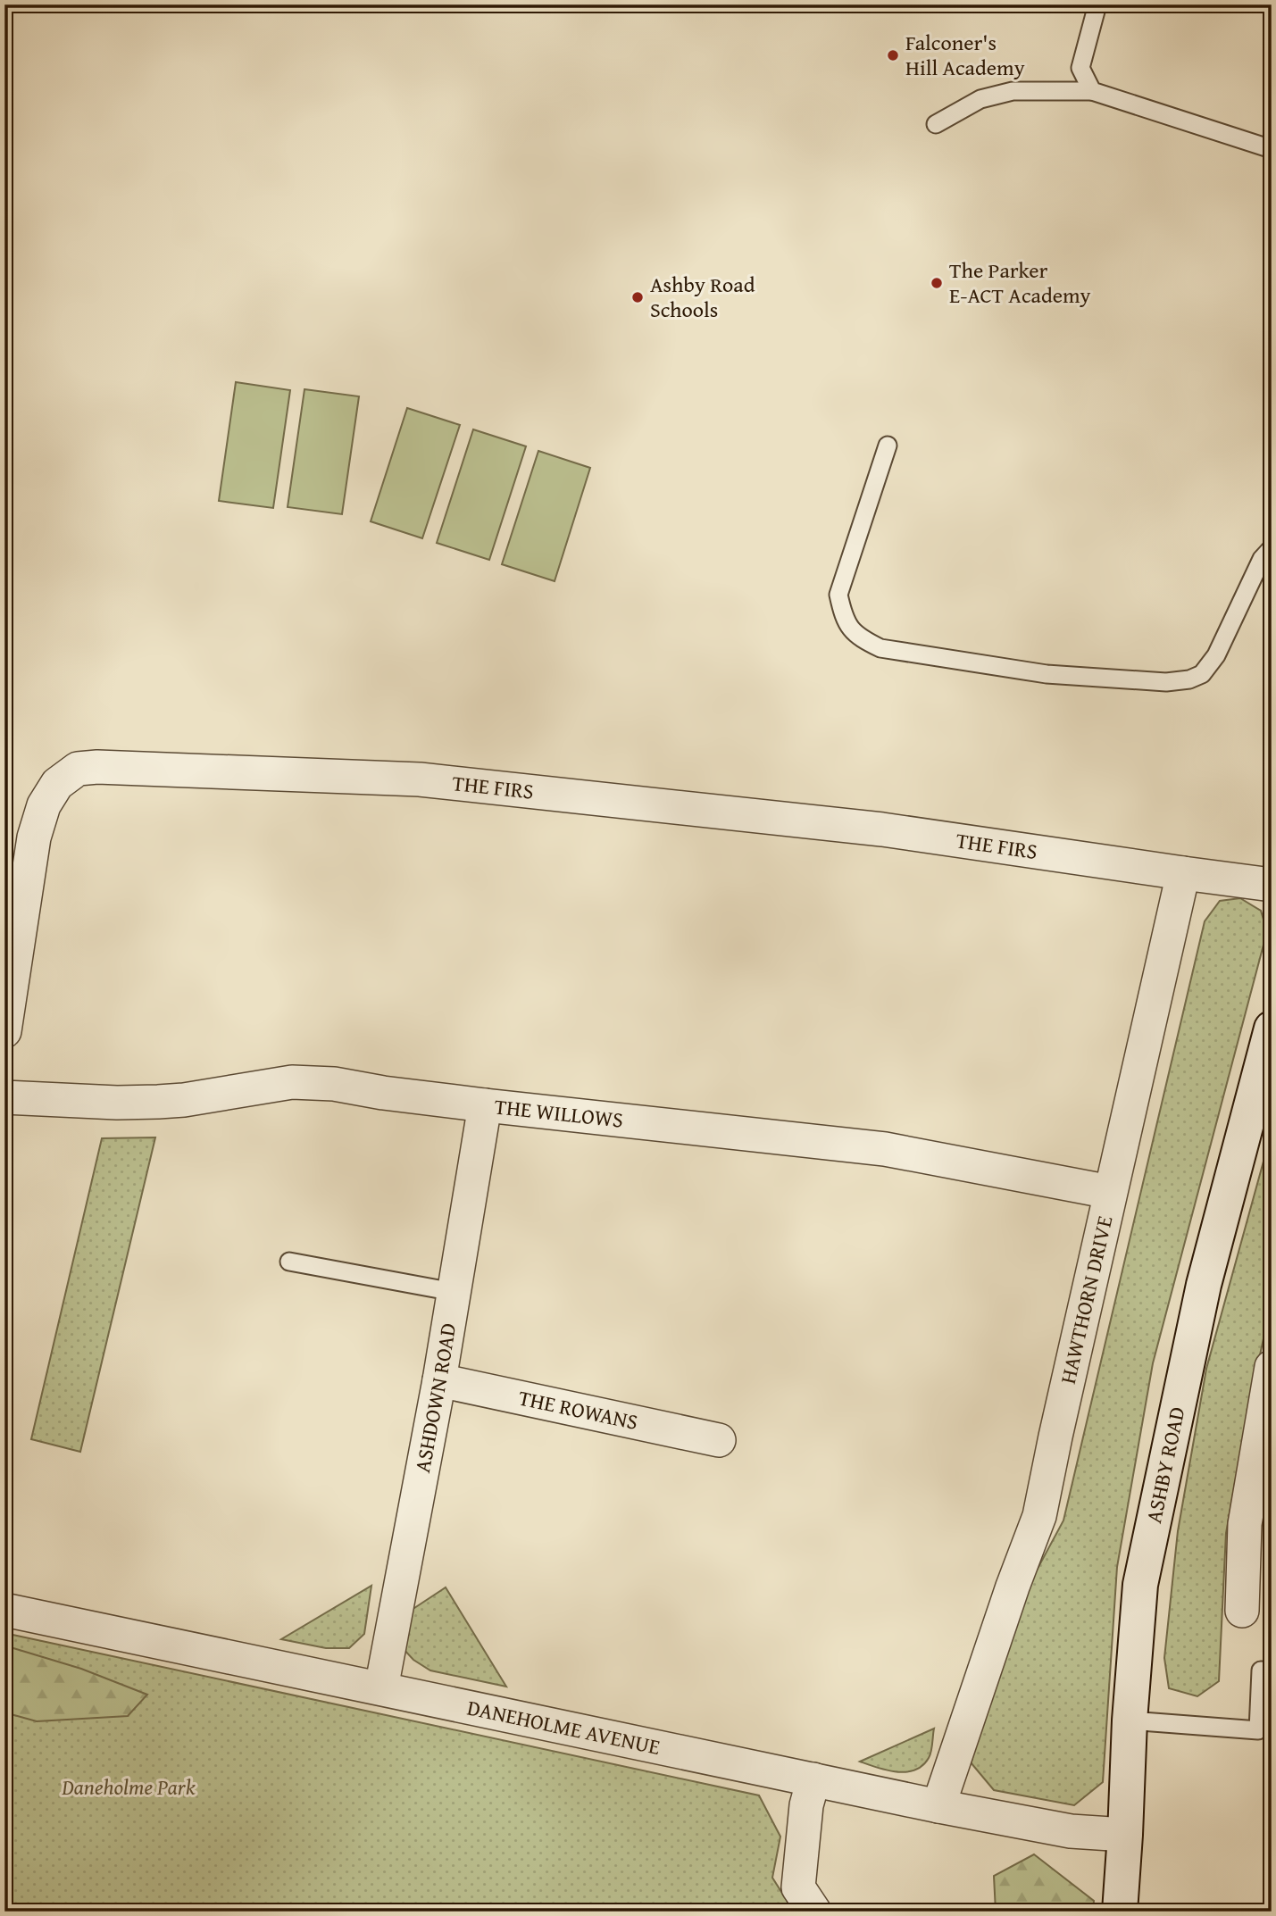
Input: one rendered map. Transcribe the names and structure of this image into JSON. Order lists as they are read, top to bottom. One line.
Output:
{"streets":{"street":["THE FIRS","THE WILLOWS","HAWTHORN DRIVE","ASHDOWN ROAD","THE ROWANS","ASHBY ROAD","DANEHOLME AVENUE"]},"crossings":[["THE FIRS","HAWTHORN DRIVE"],["THE WILLOWS","HAWTHORN DRIVE"],["THE WILLOWS","ASHDOWN ROAD"],["HAWTHORN DRIVE","DANEHOLME AVENUE"],["ASHDOWN ROAD","THE ROWANS"],["ASHDOWN ROAD","DANEHOLME AVENUE"],["ASHBY ROAD","DANEHOLME AVENUE"]],"parks":["Daneholme Park"],"places":["Falconer's Hill Academy","The Parker E-ACT Academy","Ashby Road Schools"]}
